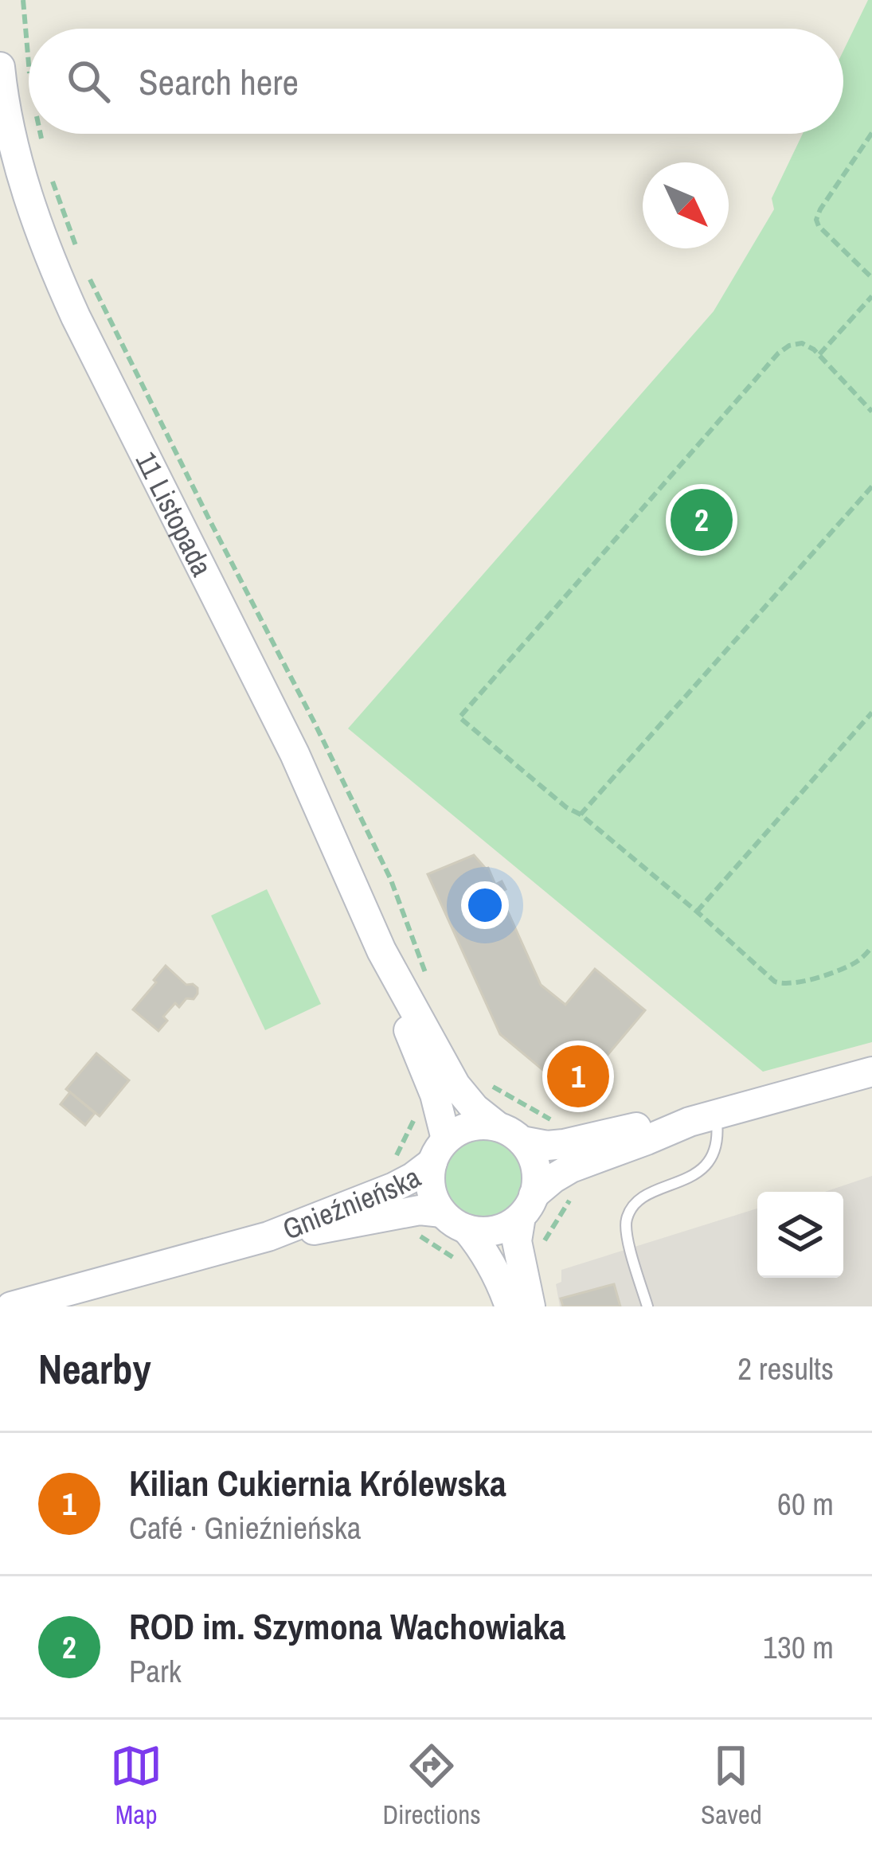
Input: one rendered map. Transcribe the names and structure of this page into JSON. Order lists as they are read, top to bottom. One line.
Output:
{"streets":{"main road":["11 Listopada","Gnieźnieńska"]},"crossings":[["11 Listopada","Gnieźnieńska"]],"north":"bottom right","page":{"search":"Search here","pins":["2","1"],"heading":["Nearby","2 results"],"list":[{"mark":"1","name":"Kilian Cukiernia Królewska","note":"Café · Gnieźnieńska","value":"60 m"},{"mark":"2","name":"ROD im. Szymona Wachowiaka","note":"Park","value":"130 m"}],"nav":["Map","Directions","Saved"]}}
